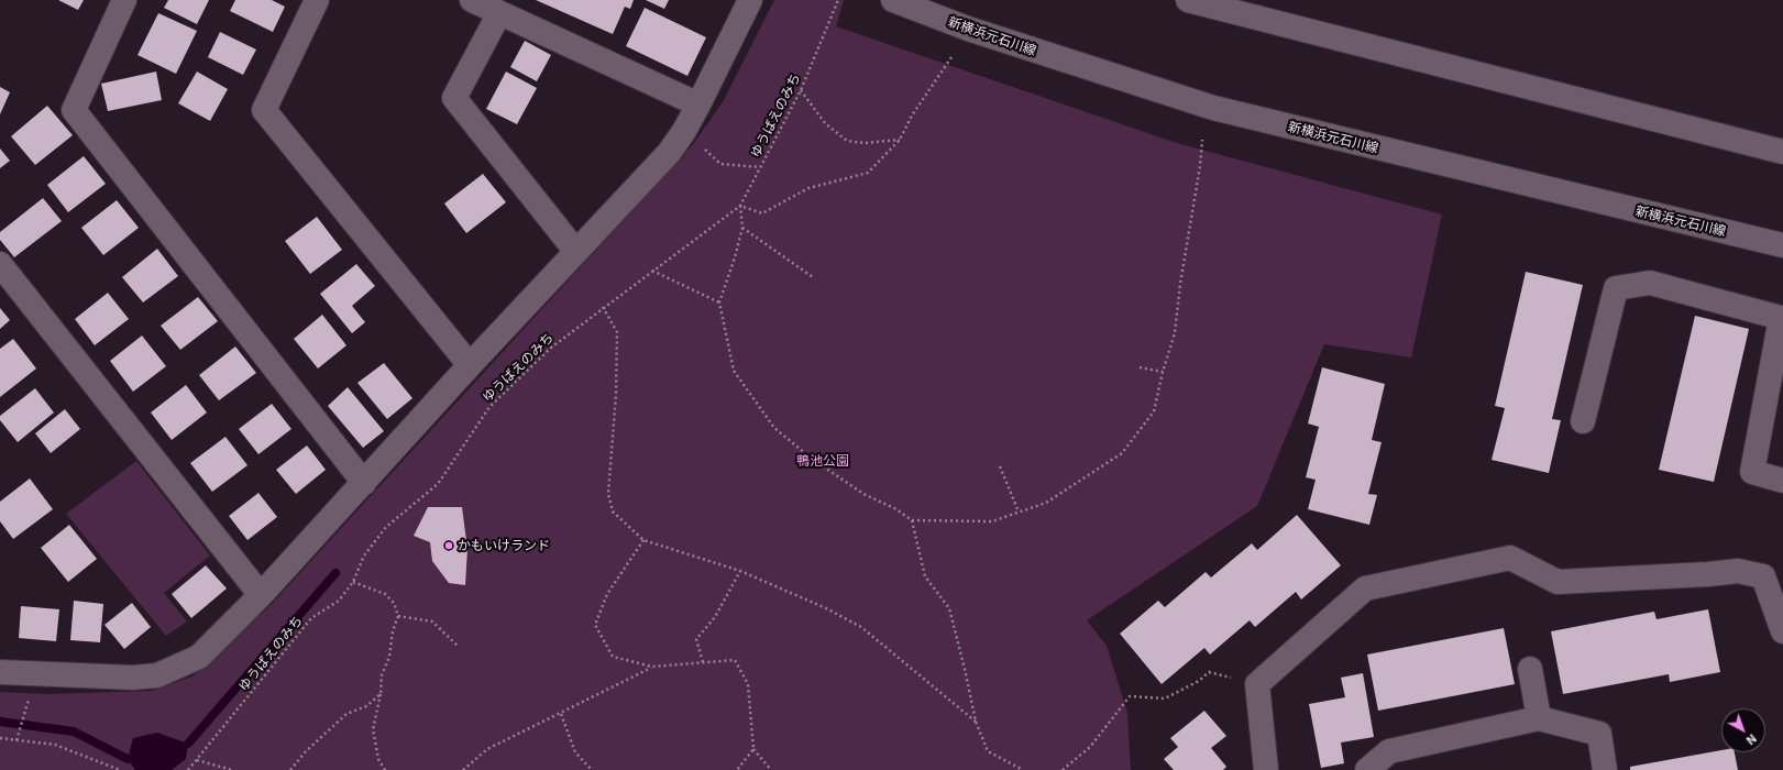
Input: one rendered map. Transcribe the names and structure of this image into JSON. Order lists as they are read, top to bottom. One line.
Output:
{"streets":{"street":["新横浜元石川線"],"path":["ゆうばえのみち"]},"parks":["鴨池公園"],"places":["かもいけランド"],"north":"bottom right"}
